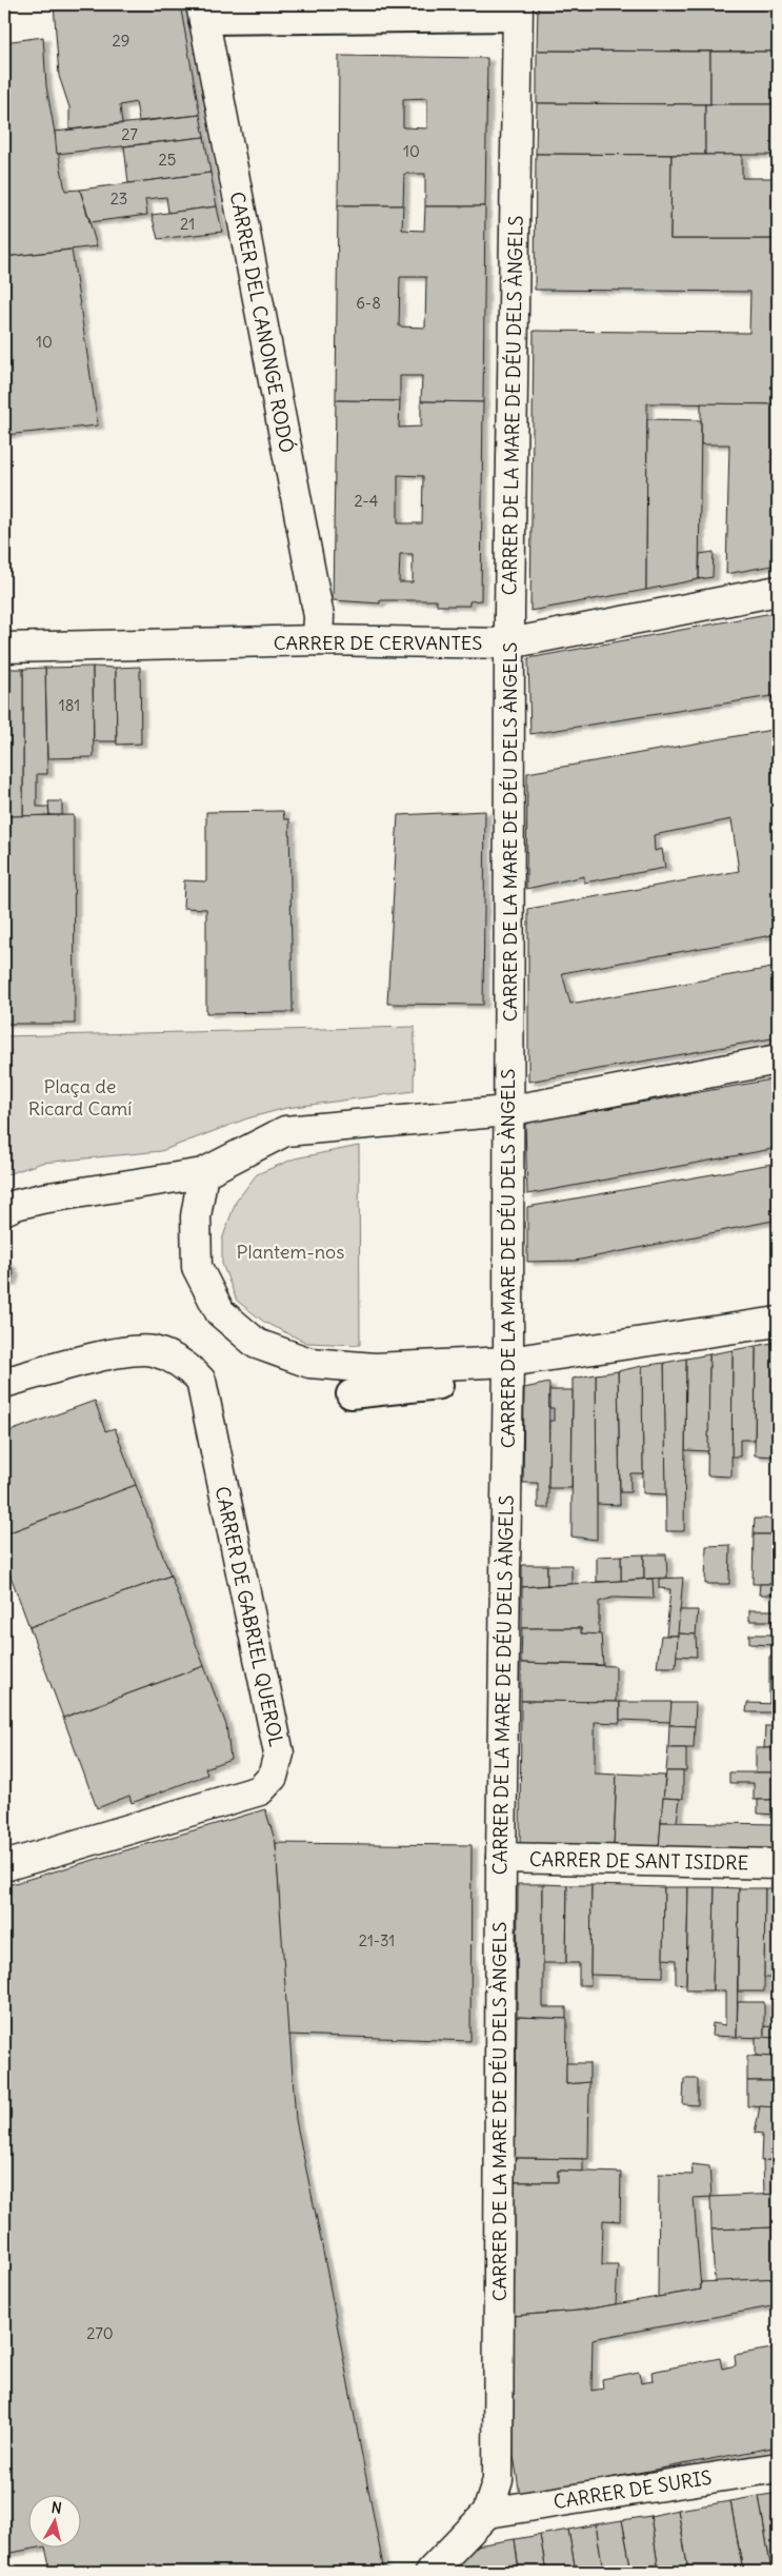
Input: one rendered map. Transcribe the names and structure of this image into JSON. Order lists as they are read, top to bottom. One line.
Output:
{"streets":{"street":["CARRER DEL CANONGE RODÓ","CARRER DE LA MARE DE DÉU DELS ÀNGELS","CARRER DE CERVANTES","CARRER DE GABRIEL QUEROL","CARRER DE SANT ISIDRE","CARRER DE SURIS"]},"crossings":[["CARRER DEL CANONGE RODÓ","CARRER DE CERVANTES"],["CARRER DE LA MARE DE DÉU DELS ÀNGELS","CARRER DE CERVANTES"],["CARRER DE LA MARE DE DÉU DELS ÀNGELS","CARRER DE SANT ISIDRE"],["CARRER DE LA MARE DE DÉU DELS ÀNGELS","CARRER DE SURIS"]],"parks":["Plaça de Ricard Camí","Plantem-nos"],"house_numbers":["29","27","10","25","23","21","6-8","10","2-4","181","21-31","270"],"north":"top"}
